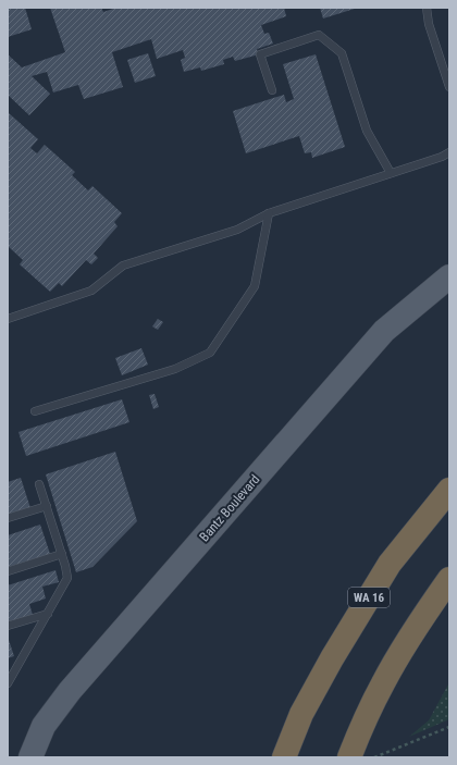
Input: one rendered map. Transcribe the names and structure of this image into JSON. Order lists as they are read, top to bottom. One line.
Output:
{"streets":{"highway":["WA 16"],"main road":["Bantz Boulevard"]}}
